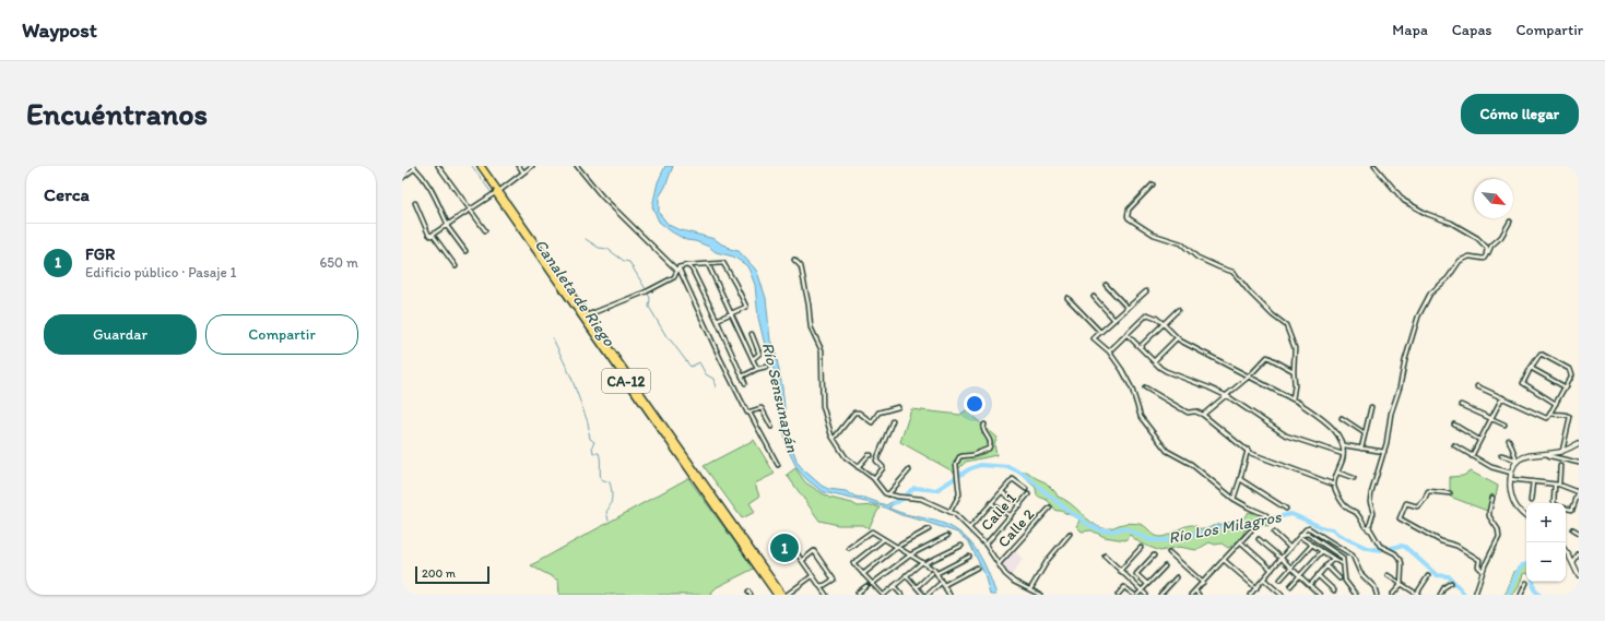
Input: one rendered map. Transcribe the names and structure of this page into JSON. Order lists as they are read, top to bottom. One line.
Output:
{"streets":{"highway":["CA-12"],"street":["Calle 1","Calle 2"]},"water":["Canaleta de Riego","Río Sensunapán","Río Los Milagros"],"scale_bar":"200 m","north":"bottom right","page":{"header":"Waypost","nav":["Mapa","Capas","Compartir"],"buttons":["Cómo llegar",["Guardar","Compartir"]],"title":"Encuéntranos","heading":"Cerca","list":[{"mark":"1","name":"FGR","note":"Edificio público · Pasaje 1","value":"650 m"}],"map_buttons":["+","−"],"pins":"1","scale":"200 m"}}
